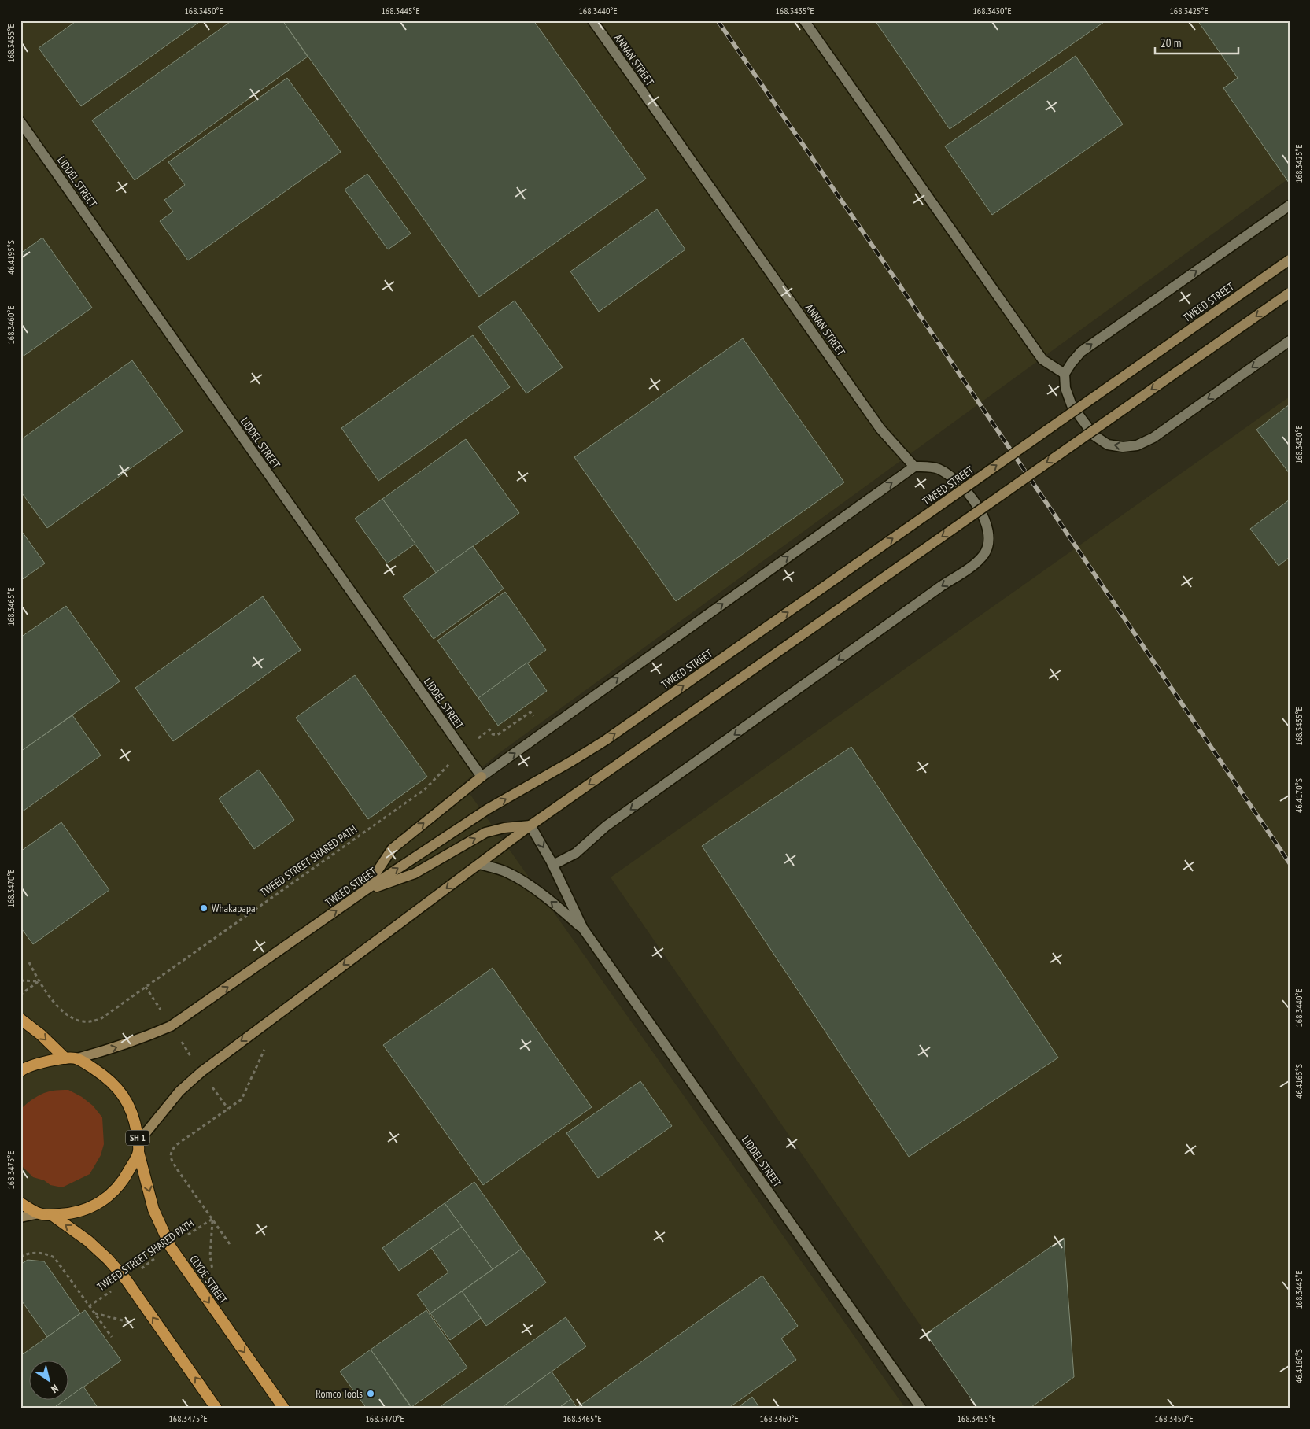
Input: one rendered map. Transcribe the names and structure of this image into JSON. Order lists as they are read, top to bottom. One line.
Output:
{"streets":{"highway":["SH 1","CLYDE STREET"],"main road":["TWEED STREET"],"street":["ANNAN STREET","LIDDEL STREET"],"path":["TWEED STREET SHARED PATH"]},"crossings":[["TWEED STREET","CLYDE STREET"],["TWEED STREET SHARED PATH","SH 1"],["TWEED STREET SHARED PATH","CLYDE STREET"],["SH 1","CLYDE STREET"]],"places":["Whakapapa","Romco Tools"],"scale_bar":"20 m","north":"bottom right","coordinates":["168.3450°E","168.3445°E","168.3440°E","168.3435°E","168.3430°E","168.3425°E","168.3455°E","46.4195°S","168.3460°E","168.3465°E","46.4170°S","168.3470°E","46.4165°S","168.3475°E","46.4160°S"]}
